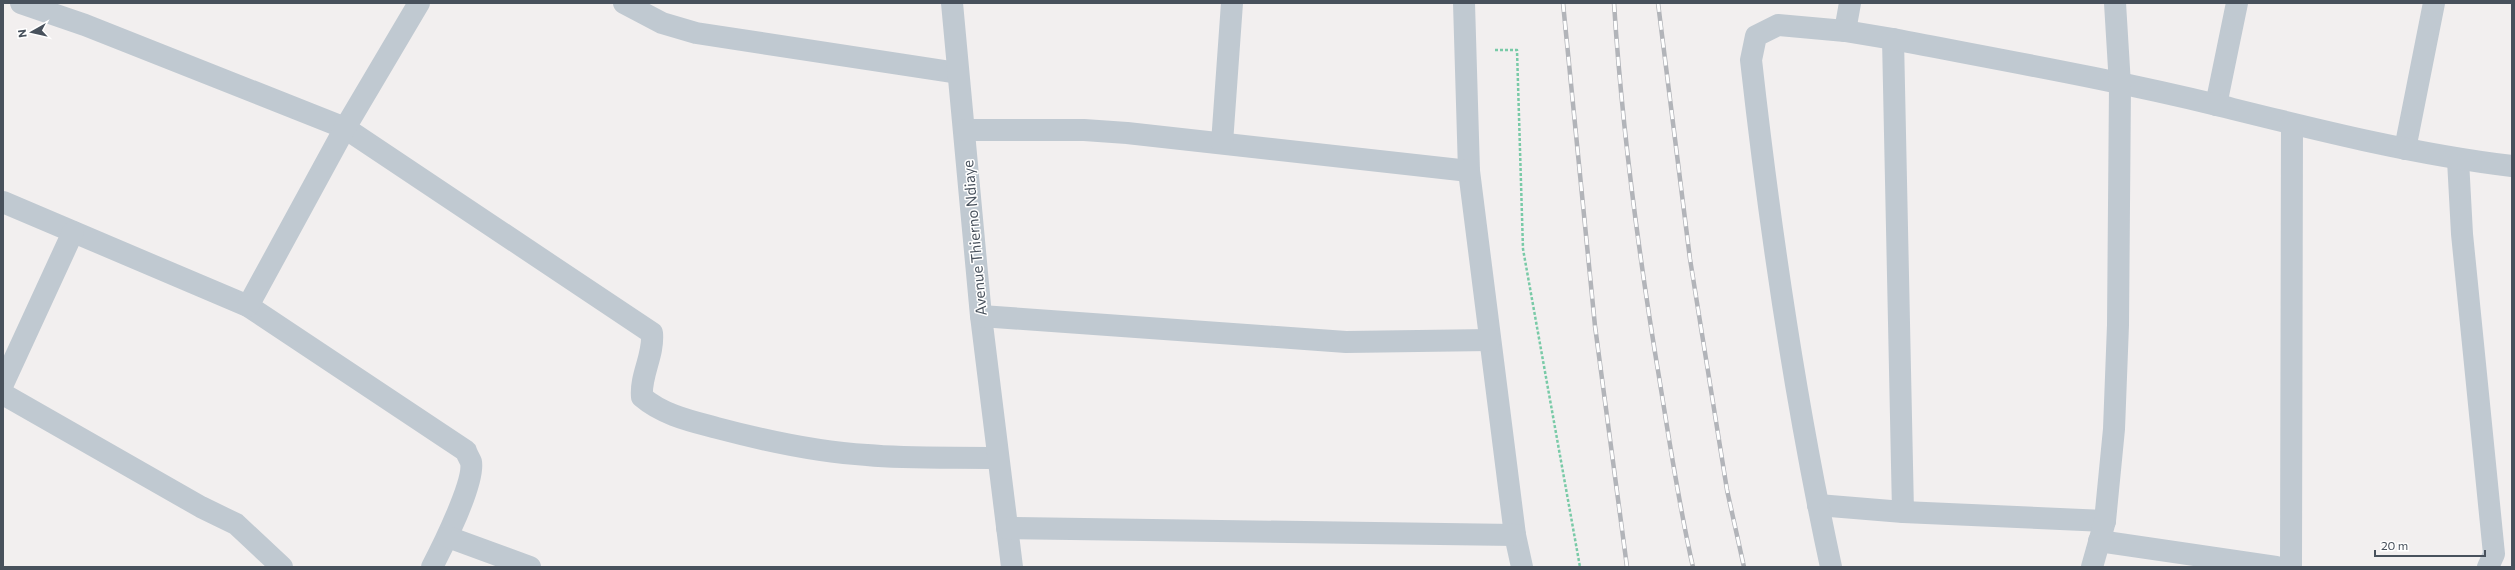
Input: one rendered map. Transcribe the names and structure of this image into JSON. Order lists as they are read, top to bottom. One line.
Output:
{"streets":{"street":["Avenue Thierno Ndiaye"]},"scale_bar":"20 m","north":"left"}
